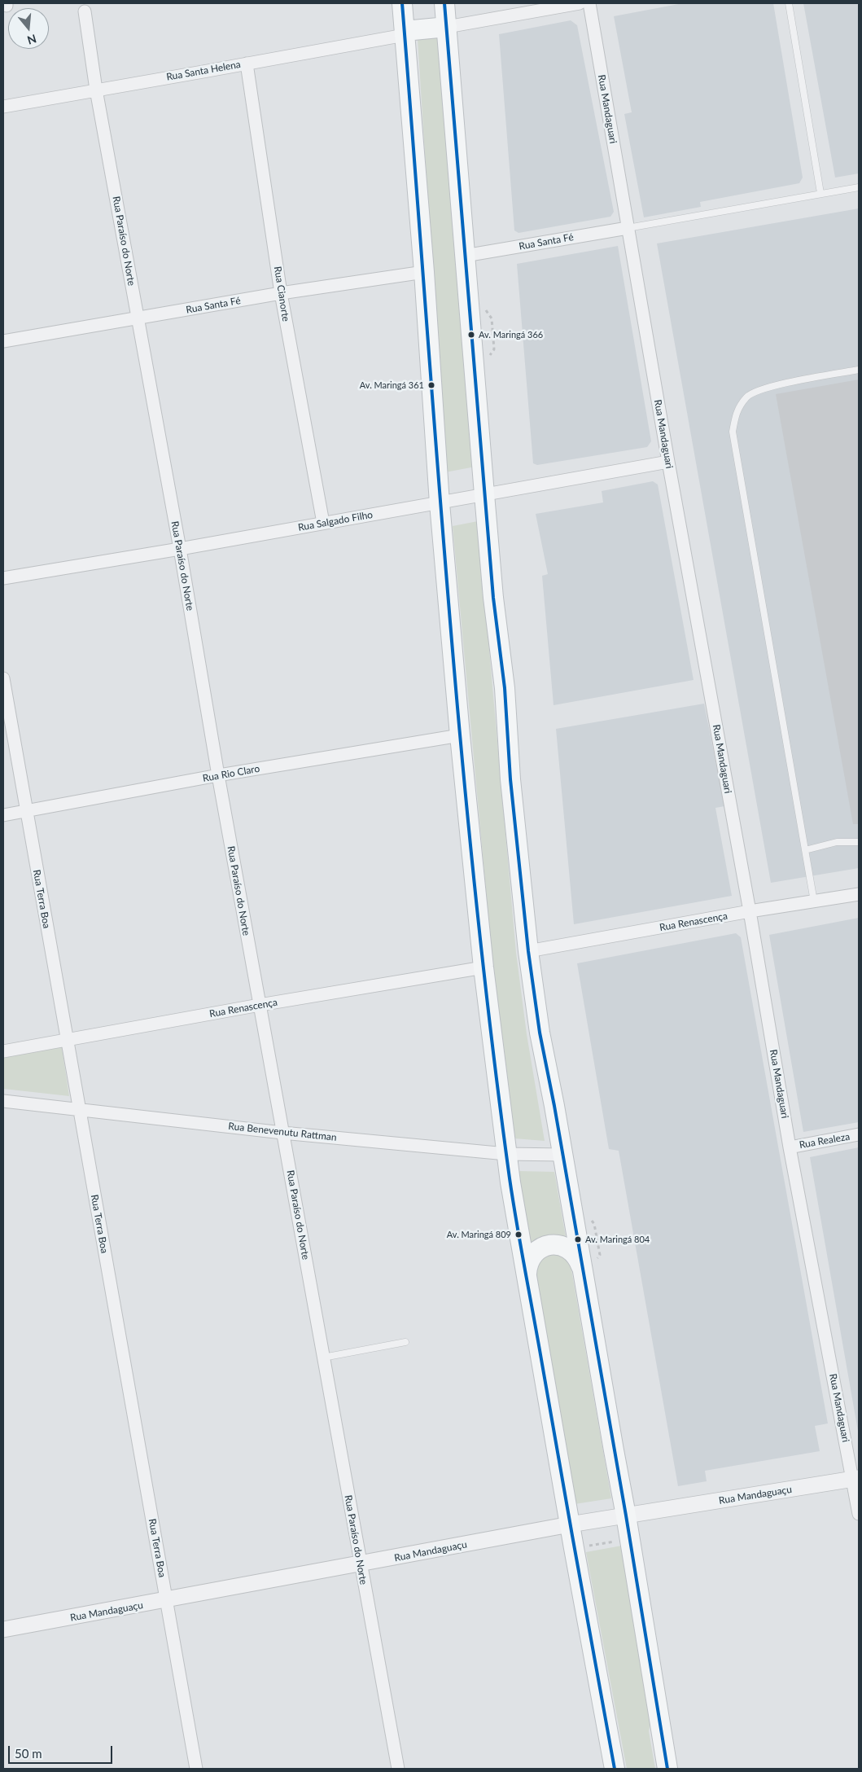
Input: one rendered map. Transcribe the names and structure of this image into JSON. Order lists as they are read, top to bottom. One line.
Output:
{"streets":{"street":["Rua Santa Helena","Rua Mandaguari","Rua Paraíso do Norte","Rua Santa Fé","Rua Cianorte","Rua Salgado Filho","Rua Rio Claro","Rua Terra Boa","Rua Renascença","Rua Benevenutu Rattman","Rua Realeza","Rua Mandaguaçu"]},"crossings":[["Rua Santa Helena","Rua Paraíso do Norte"],["Rua Santa Helena","Rua Cianorte"],["Rua Mandaguari","Rua Santa Fé"],["Rua Mandaguari","Rua Salgado Filho"],["Rua Mandaguari","Rua Renascença"],["Rua Mandaguari","Rua Realeza"],["Rua Mandaguari","Rua Mandaguaçu"],["Rua Paraíso do Norte","Rua Santa Fé"],["Rua Paraíso do Norte","Rua Salgado Filho"],["Rua Paraíso do Norte","Rua Rio Claro"],["Rua Paraíso do Norte","Rua Renascença"],["Rua Paraíso do Norte","Rua Benevenutu Rattman"],["Rua Paraíso do Norte","Rua Mandaguaçu"],["Rua Santa Fé","Rua Cianorte"],["Rua Cianorte","Rua Salgado Filho"],["Rua Rio Claro","Rua Terra Boa"],["Rua Terra Boa","Rua Renascença"],["Rua Terra Boa","Rua Benevenutu Rattman"],["Rua Terra Boa","Rua Mandaguaçu"]],"places":["Av. Maringá 366","Av. Maringá 361","Av. Maringá 809","Av. Maringá 804"],"scale_bar":"50 m","north":"bottom"}
